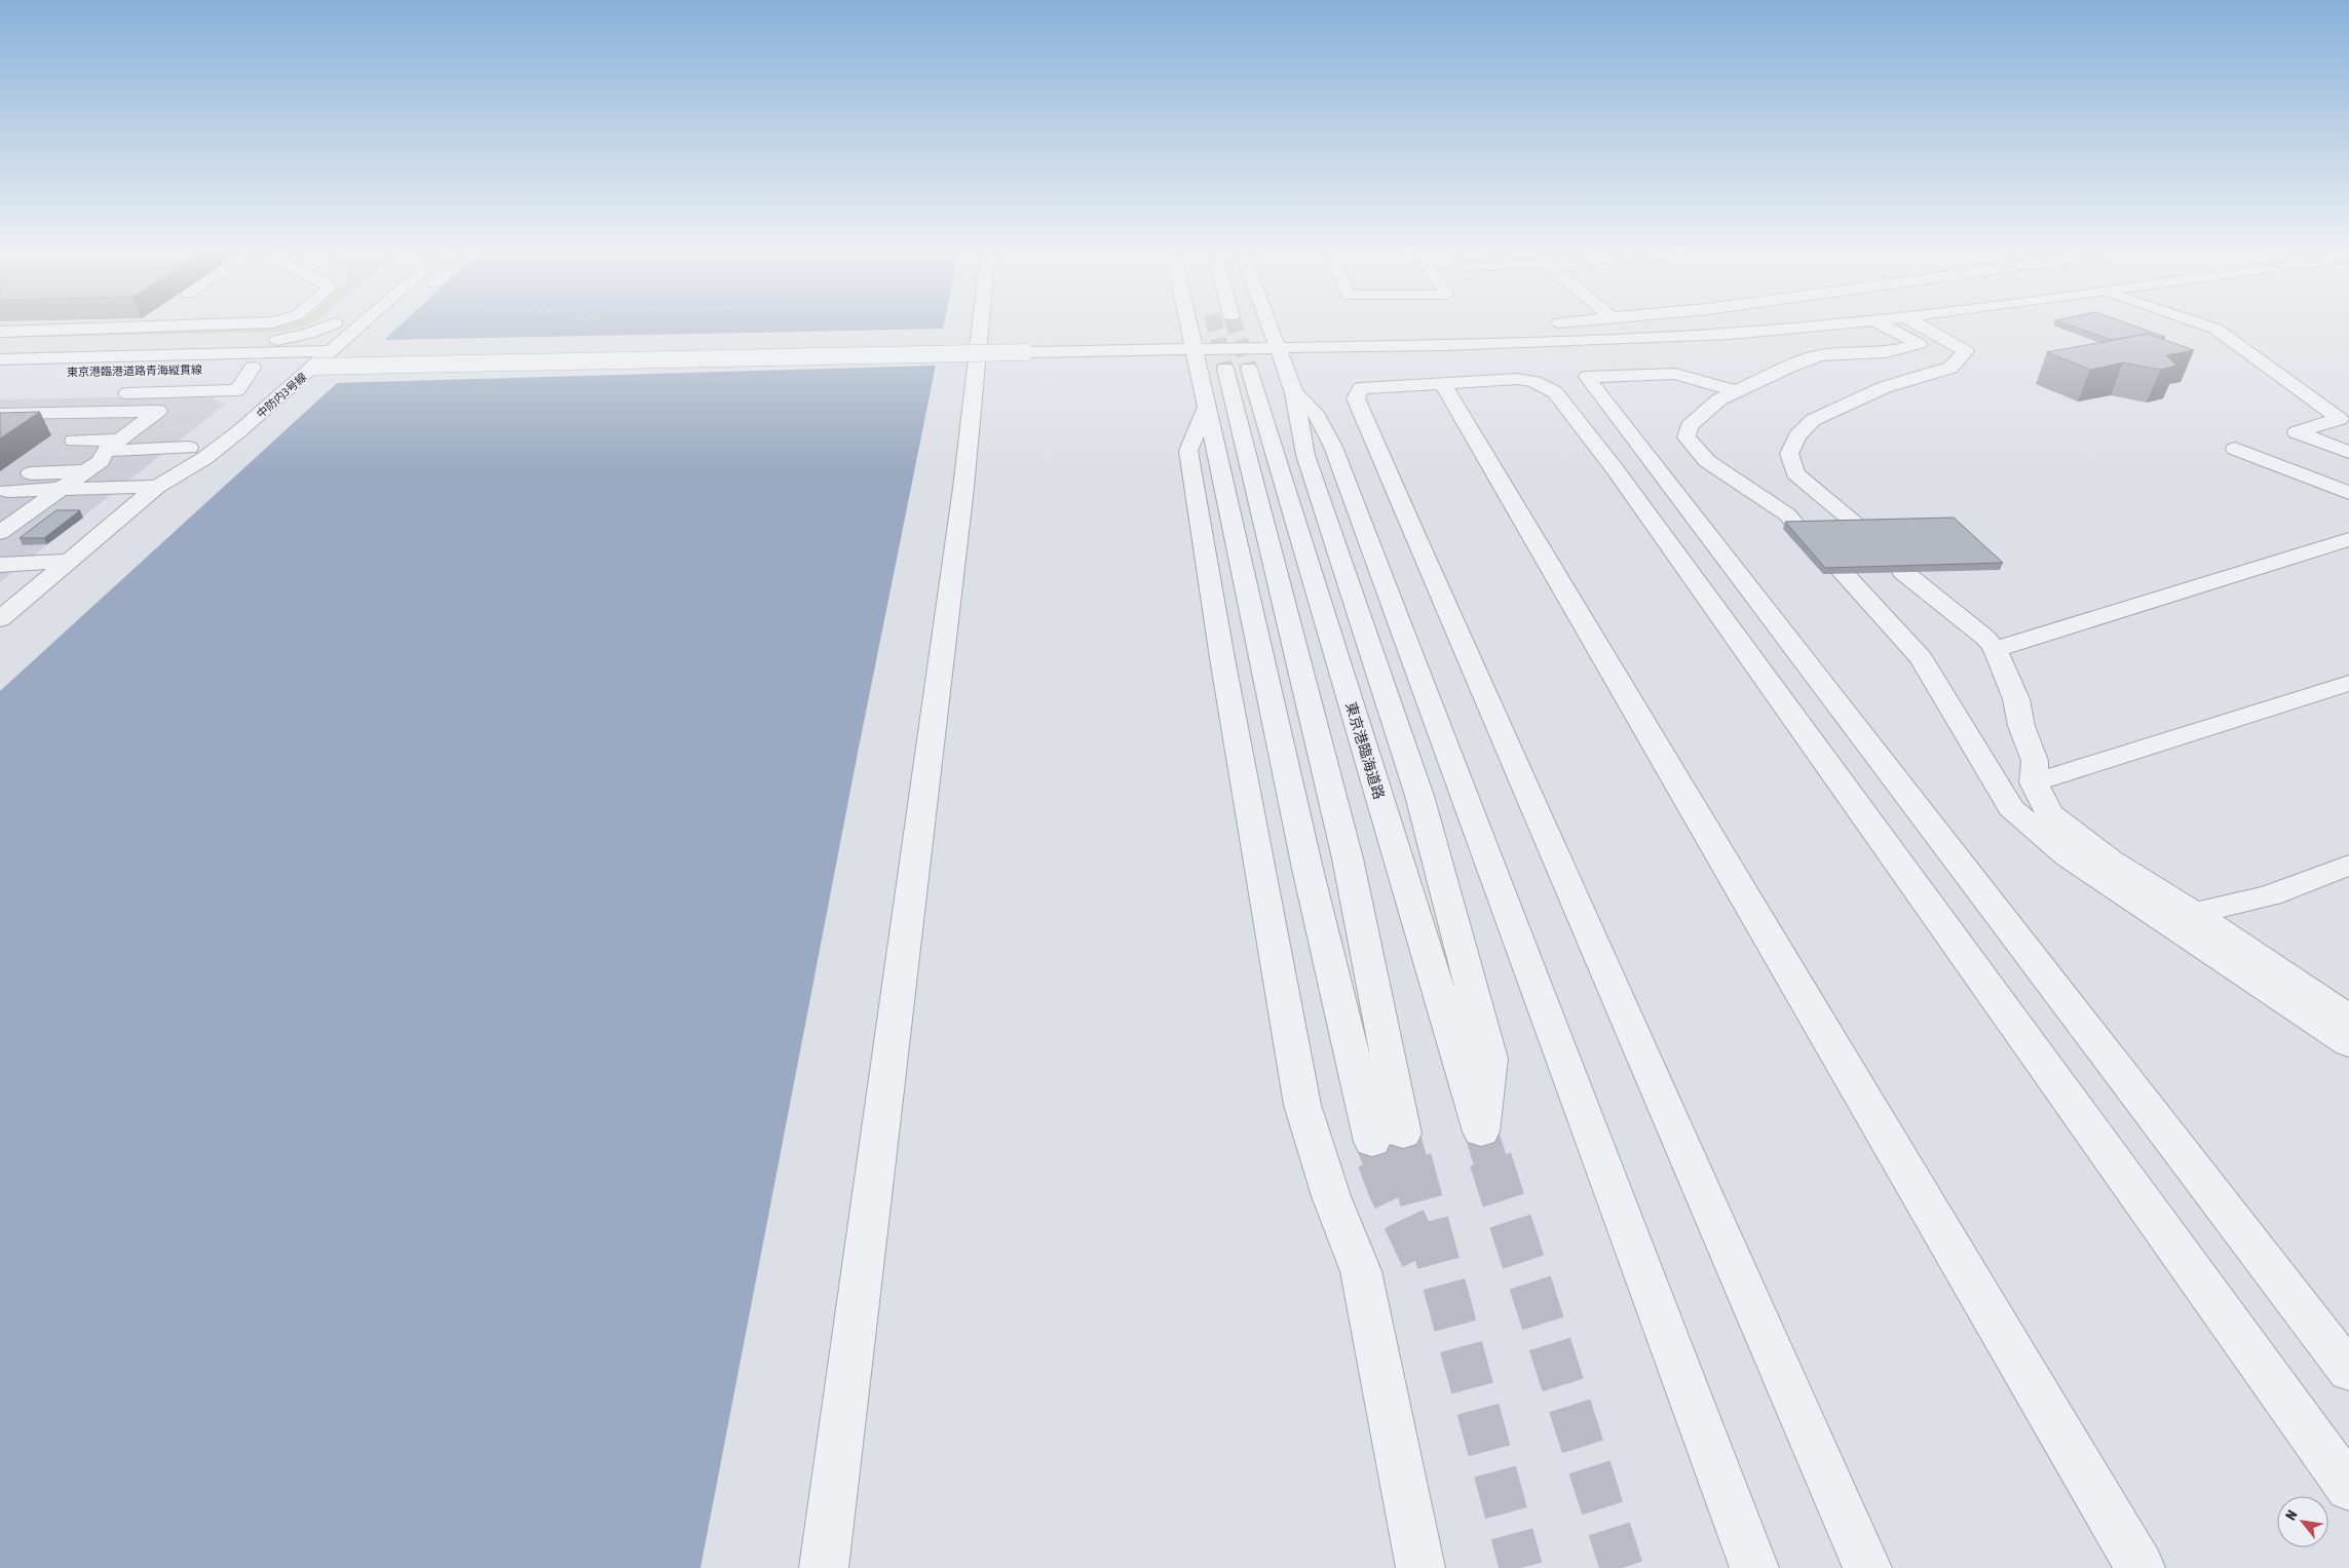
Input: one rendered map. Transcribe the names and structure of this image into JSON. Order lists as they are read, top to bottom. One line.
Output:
{"streets":{"street":["東京港臨港道路青海縦貫線","中防内3号線","東京港臨海道路"]},"crossings":[["東京港臨港道路青海縦貫線","中防内3号線"]],"north":"top left"}
